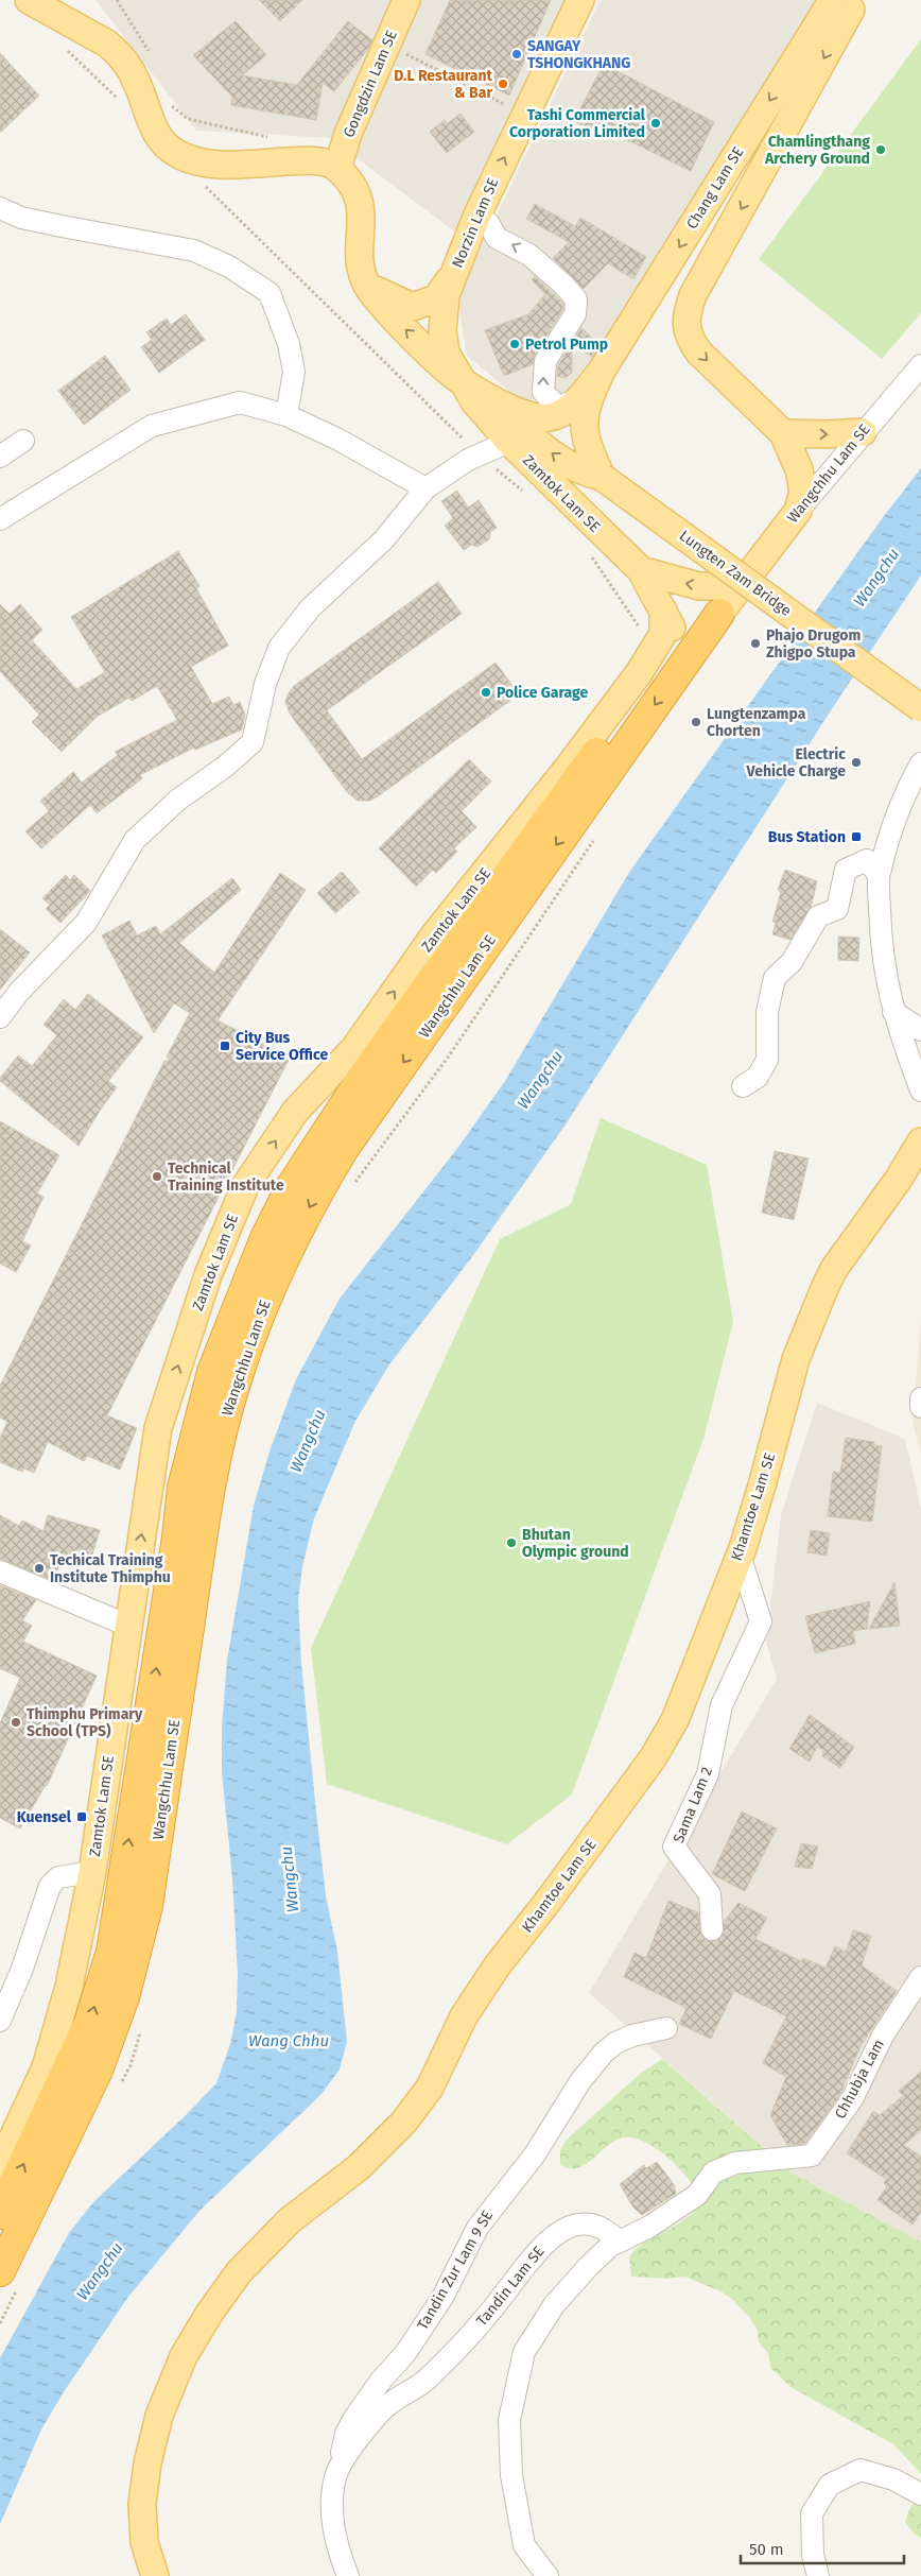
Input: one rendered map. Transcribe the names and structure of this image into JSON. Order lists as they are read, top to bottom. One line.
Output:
{"streets":{"highway":["Wangchhu Lam SE"],"main road":["Gongdzin Lam SE","Chang Lam SE","Norzin Lam SE","Zamtok Lam SE","Lungten Zam Bridge","Khamtoe Lam SE"],"street":["Sama Lam 2","Chhubja Lam","Tandin Zur Lam 9 SE","Tandin Lam SE"]},"crossings":[["Chang Lam SE","Lungten Zam Bridge"],["Norzin Lam SE","Zamtok Lam SE"],["Wangchhu Lam SE","Zamtok Lam SE"],["Khamtoe Lam SE","Sama Lam 2"],["Chhubja Lam","Tandin Lam SE"],["Tandin Zur Lam 9 SE","Tandin Lam SE"]],"one_way":["Chang Lam SE","Zamtok Lam SE"],"water":["Wangchu","Wang Chhu"],"places":{"other":["SANGAY TSHONGKHANG","D.L Restaurant & Bar","Tashi Commercial Corporation Limited","Chamlingthang Archery Ground","Petrol Pump","Phajo Drugom Zhigpo Stupa","Police Garage","Lungtenzampa Chorten","Electric Vehicle Charge","Technical Training Institute","Bhutan Olympic ground","Techical Training Institute Thimphu","Thimphu Primary School (TPS)"],"transit":["Bus Station","City Bus Service Office","Kuensel"]},"scale_bar":"50 m"}
